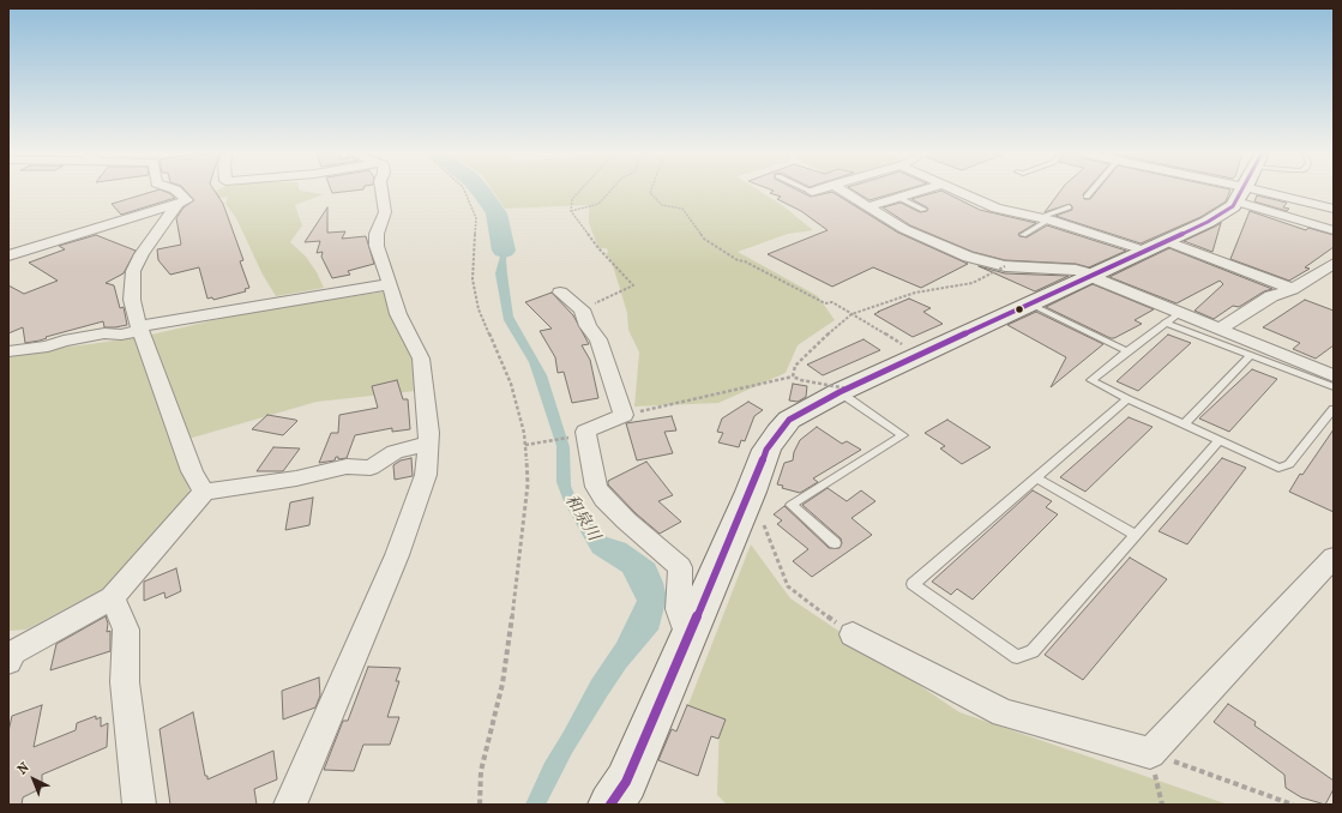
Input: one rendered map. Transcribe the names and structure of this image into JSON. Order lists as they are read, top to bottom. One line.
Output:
{"water":["和泉川"],"north":"top left"}
